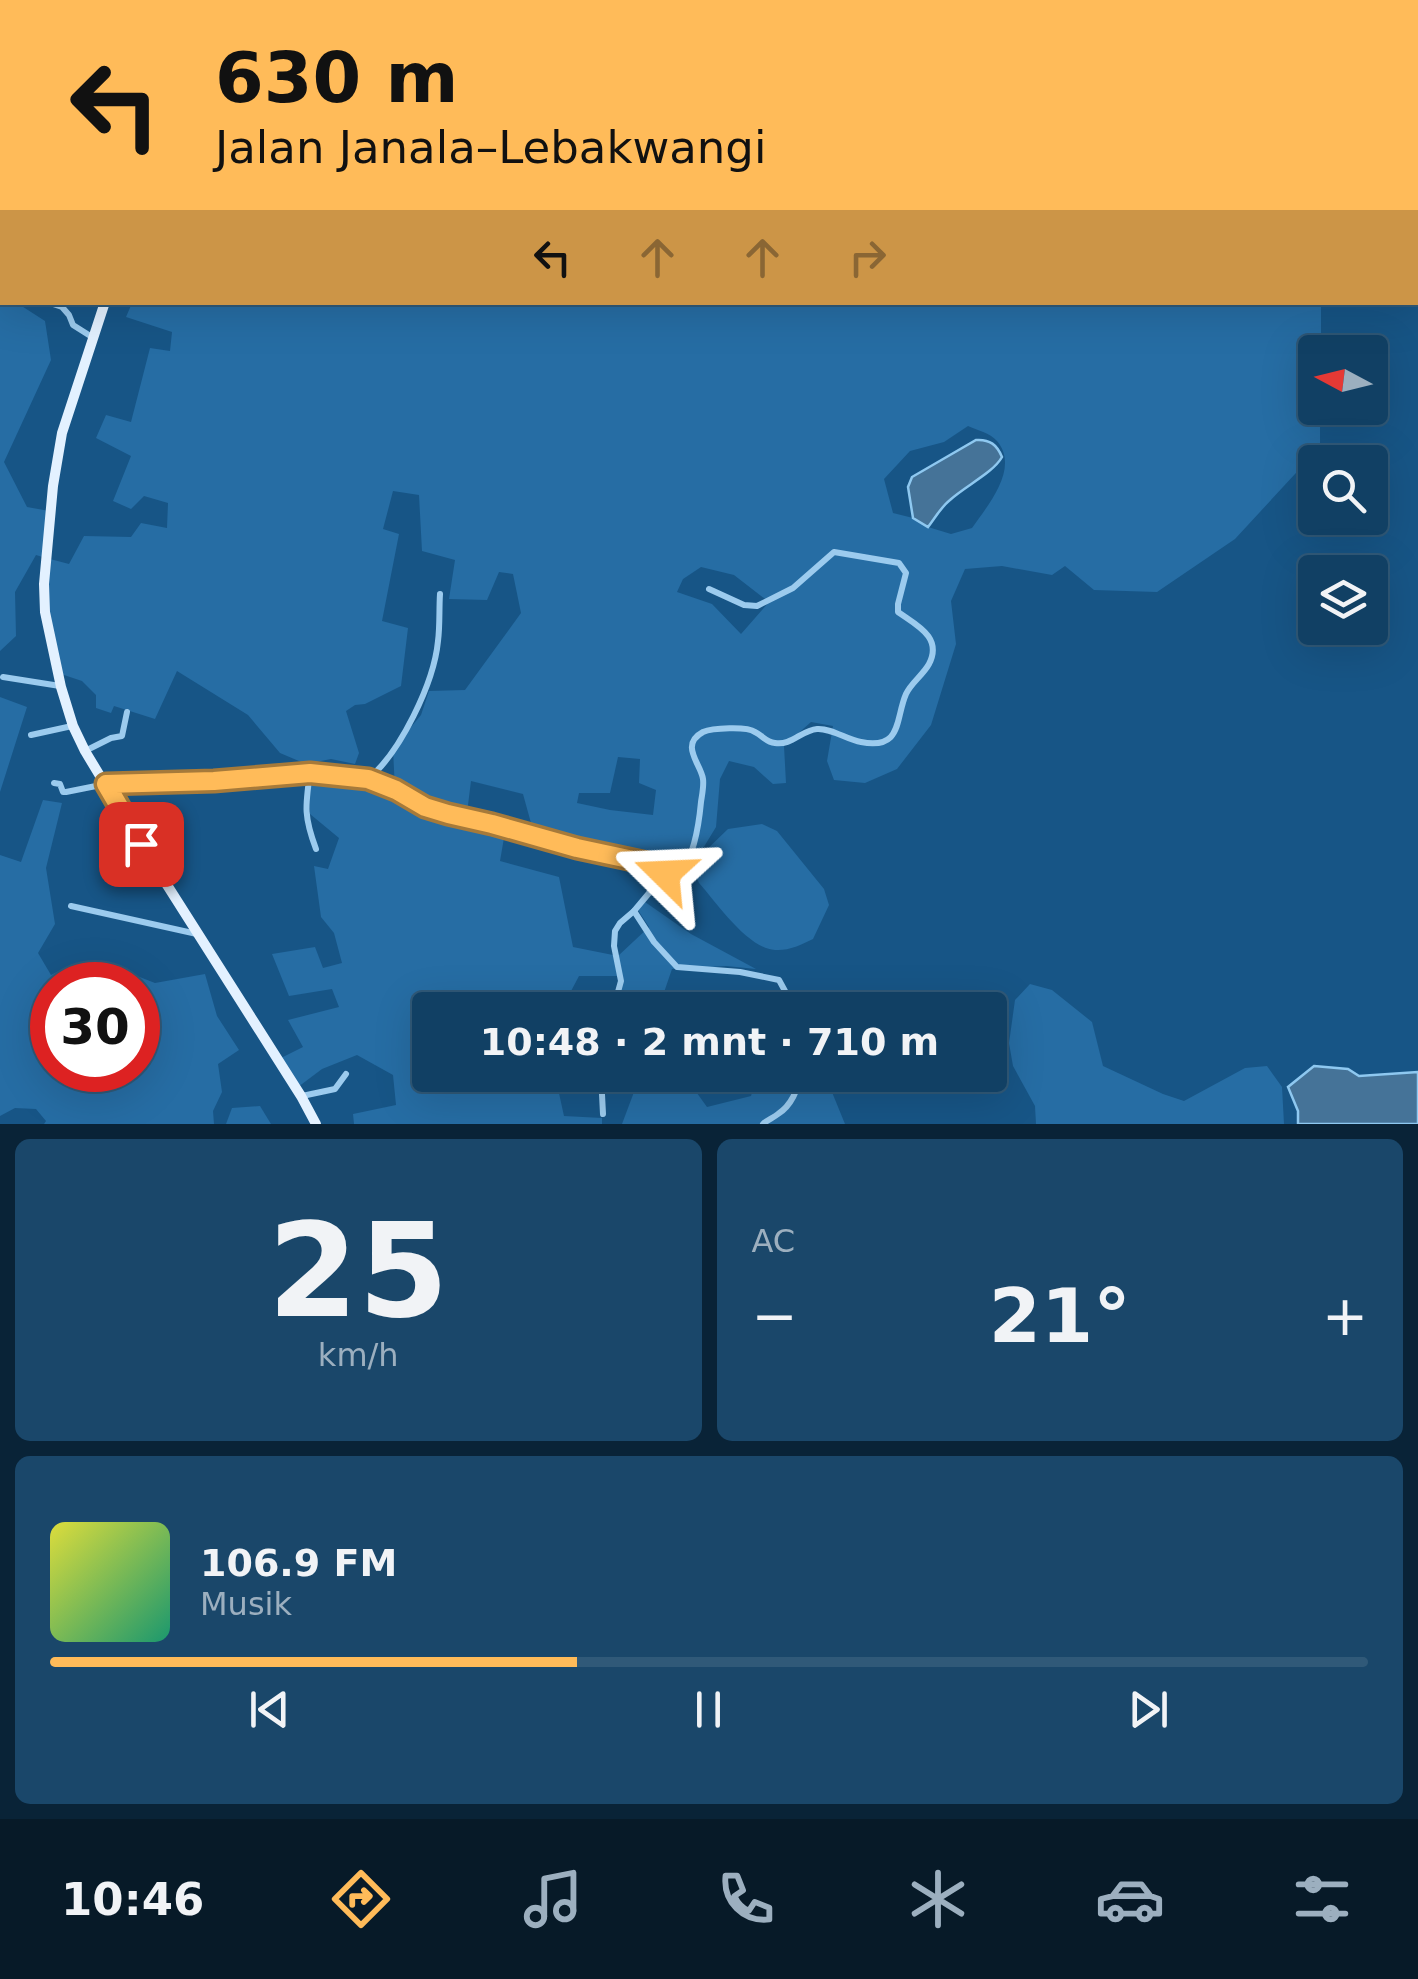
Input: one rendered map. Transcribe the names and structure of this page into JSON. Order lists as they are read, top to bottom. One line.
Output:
{"north":"left","page":{"turn":["630 m","Jalan Janala–Lebakwangi"],"limit":"30","trip":"10:48 · 2 mnt · 710 m","tile":[["25","km/h"],"AC"],"heat":["−","21°","+"],"song":["106.9 FM","Musik"],"tabs":"10:46"}}
